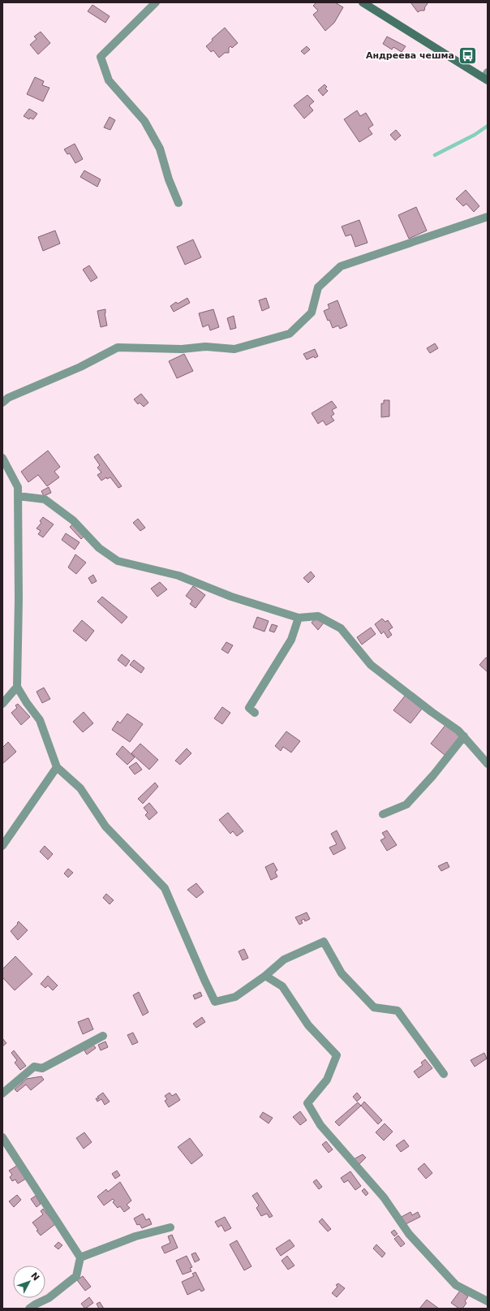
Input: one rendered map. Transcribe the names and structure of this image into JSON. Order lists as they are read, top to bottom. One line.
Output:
{"places":{"bus stop":["Андреева чешма"]},"north":"top right"}
